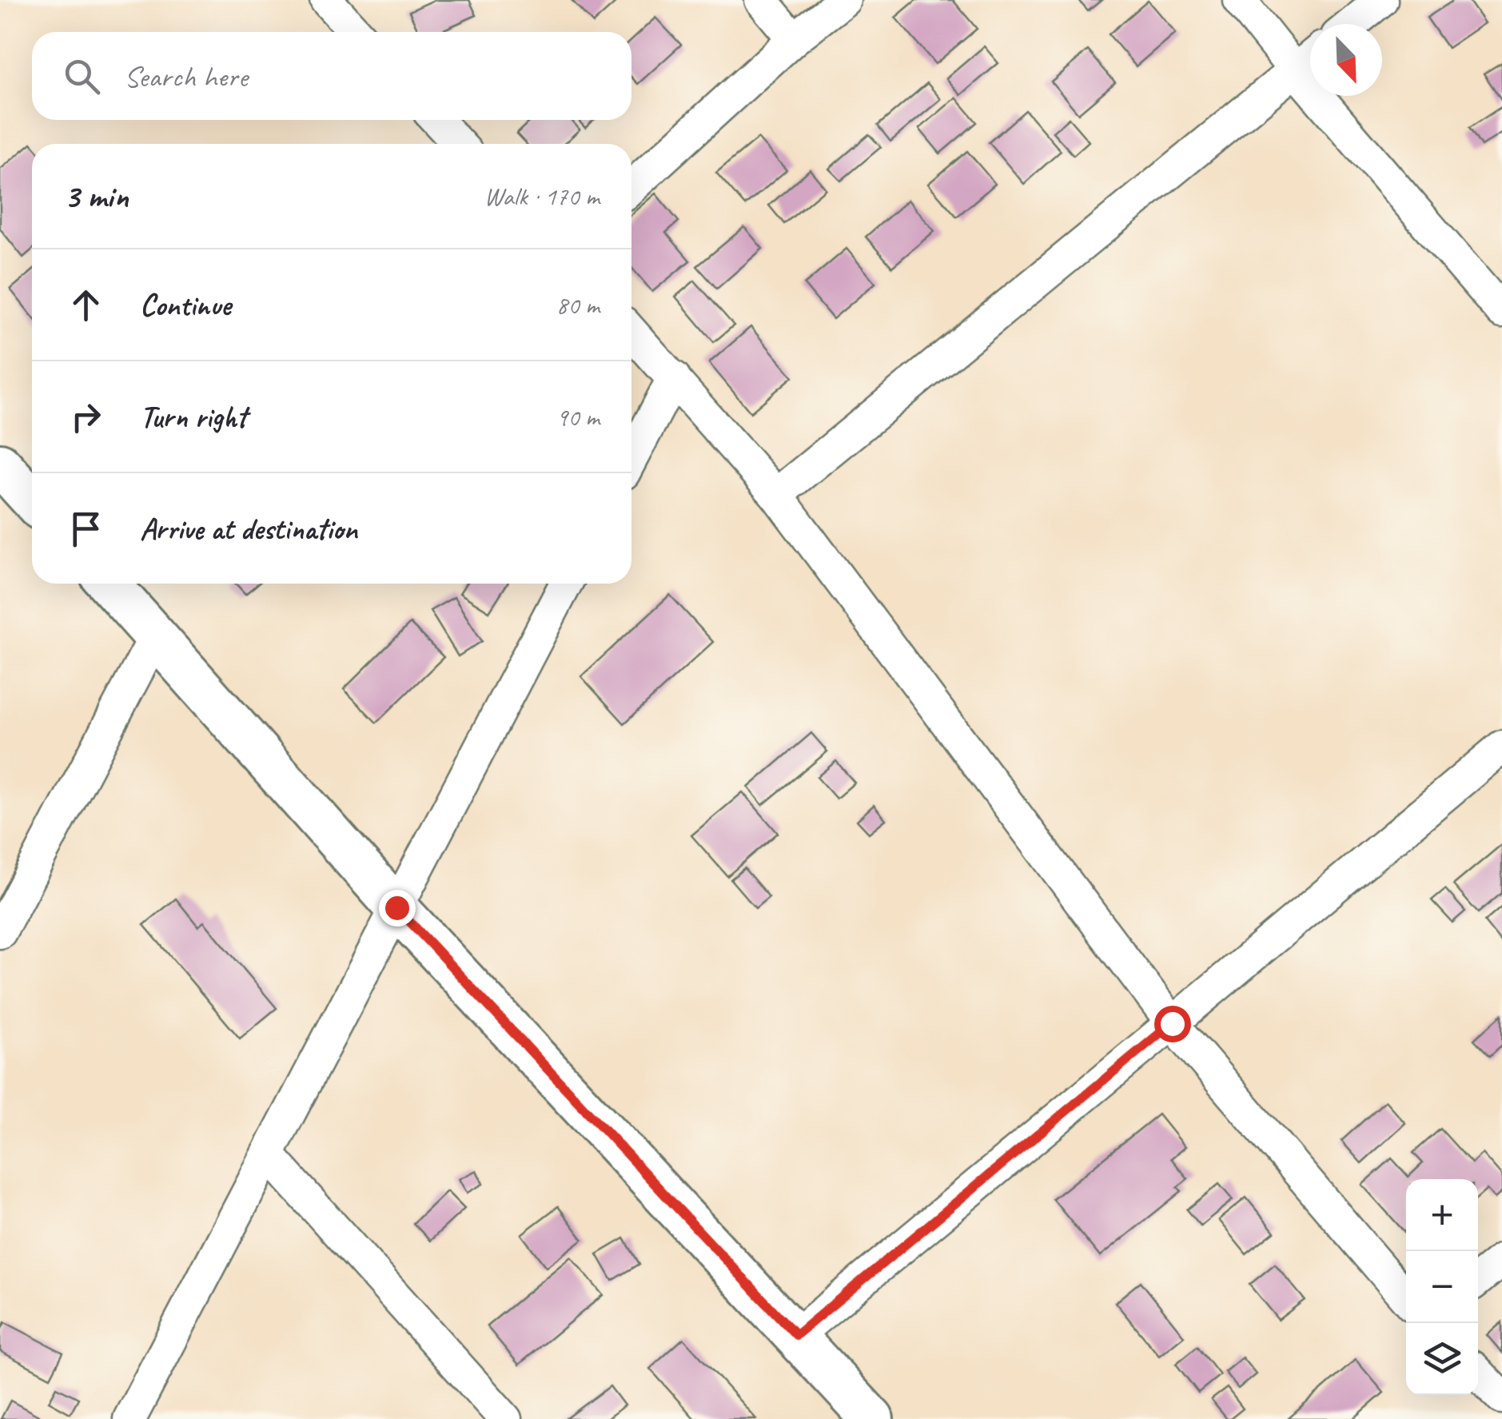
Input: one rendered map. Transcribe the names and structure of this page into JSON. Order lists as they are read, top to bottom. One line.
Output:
{"north":"bottom right","page":{"search":"Search here","heading":["3 min","Walk · 170 m"],"list":[["Continue","80 m"],["Turn right","90 m"],"Arrive at destination"],"map_buttons":["+","−"]}}
